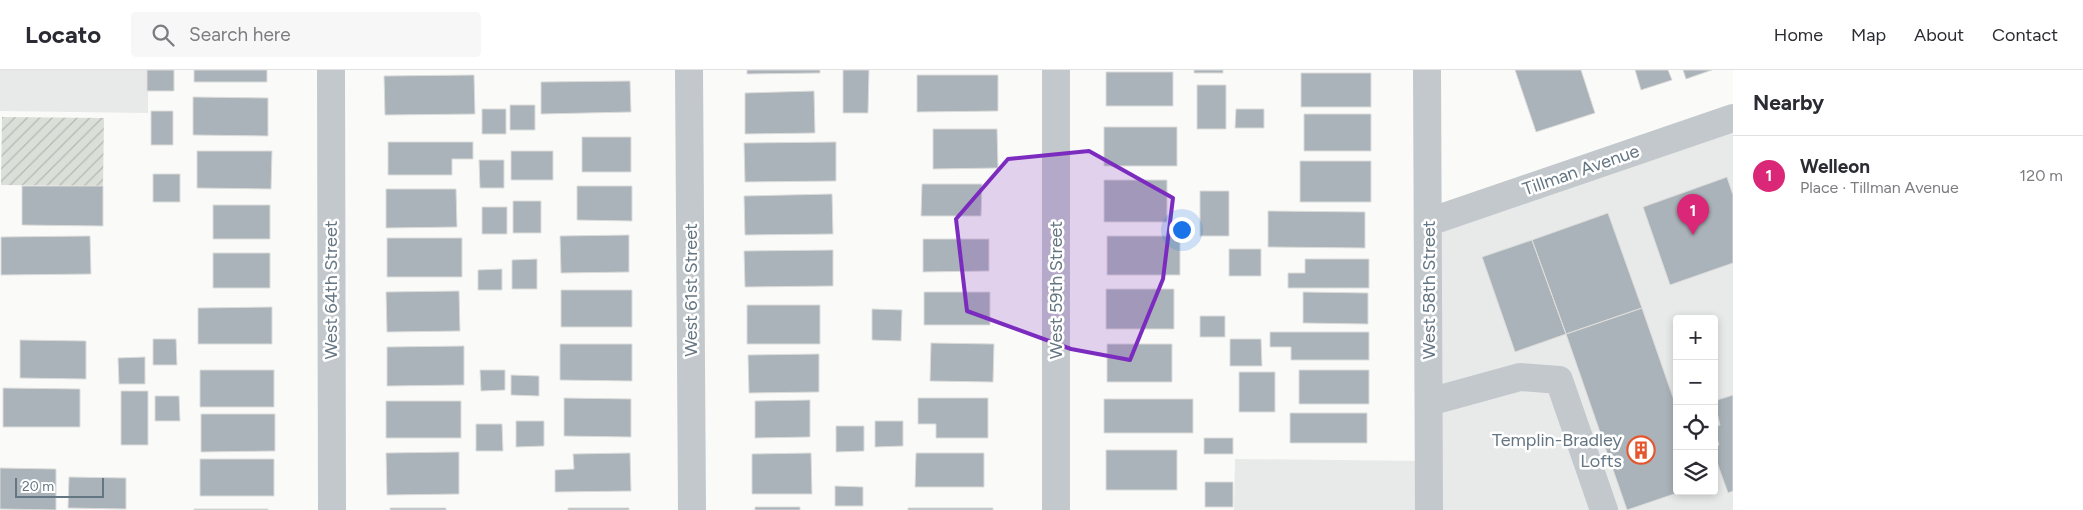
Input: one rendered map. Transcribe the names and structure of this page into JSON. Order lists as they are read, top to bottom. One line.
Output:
{"streets":{"street":["Tillman Avenue","West 64th Street","West 61st Street","West 59th Street","West 58th Street"]},"crossings":[["Tillman Avenue","West 58th Street"]],"places":{"building":["Templin-Bradley Lofts"]},"scale_bar":"20 m","page":{"header":"Locato","search":"Search here","nav":["Home","Map","About","Contact"],"heading":"Nearby","list":[{"mark":"1","name":"Welleon","note":"Place · Tillman Avenue","value":"120 m"}],"pins":"1","map_buttons":["+","−"],"scale":"20 m"}}
